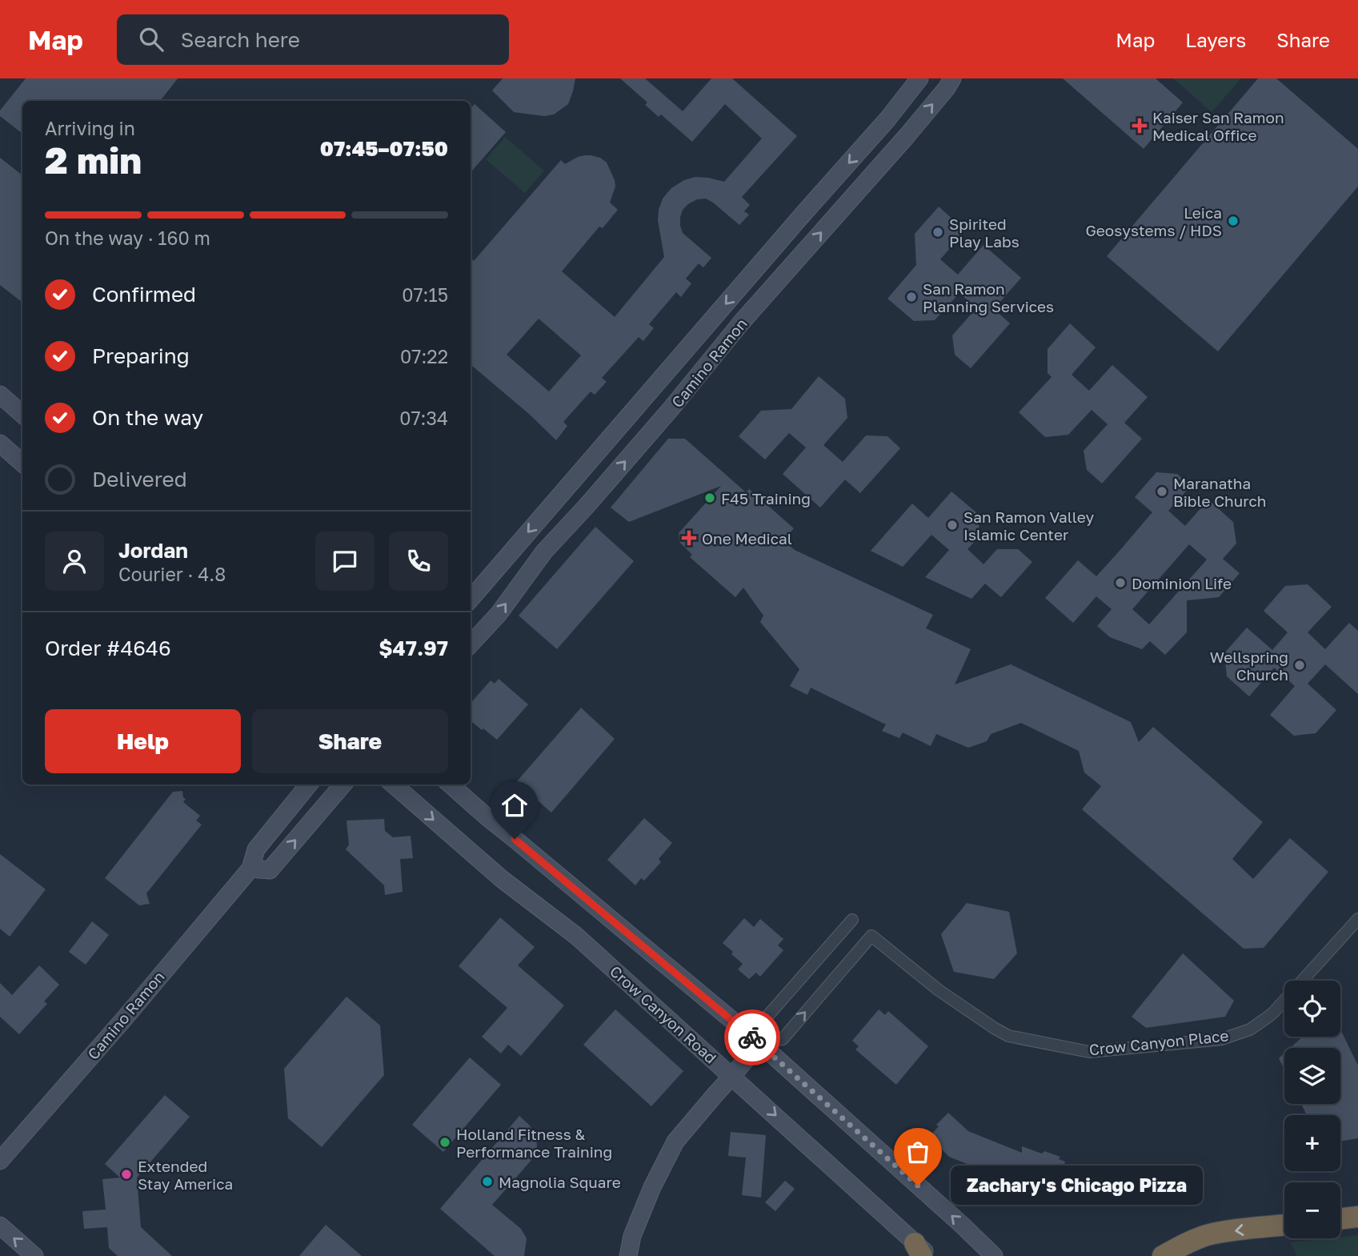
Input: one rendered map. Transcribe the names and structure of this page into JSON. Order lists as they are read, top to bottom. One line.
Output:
{"streets":{"street":["Camino Ramon","Crow Canyon Road","Crow Canyon Place"]},"one_way":["Crow Canyon Place"],"places":{"health":["Kaiser San Ramon Medical Office","One Medical"],"other":["Leica Geosystems / HDS","Spirited Play Labs","San Ramon Planning Services","Maranatha Bible Church","F45 Training","San Ramon Valley Islamic Center","Dominion Life","Wellspring Church","Holland Fitness & Performance Training","Extended Stay America","Magnolia Square","Zachary's Chicago Pizza"]},"page":{"header":"Map","search":"Search here","nav":["Map","Layers","Share"],"heading":["2 min","Arriving in","07:45–07:50"],"panel":["Jordan","Courier · 4.8","Order #4646","$47.97"],"bar":"On the way · 160 m","list":[["Confirmed","07:15"],["Preparing","07:22"],["On the way","07:34"],"Delivered"],"buttons":["Help","Share"],"map_buttons":["+","−"],"bubble":"Zachary's Chicago Pizza"}}
